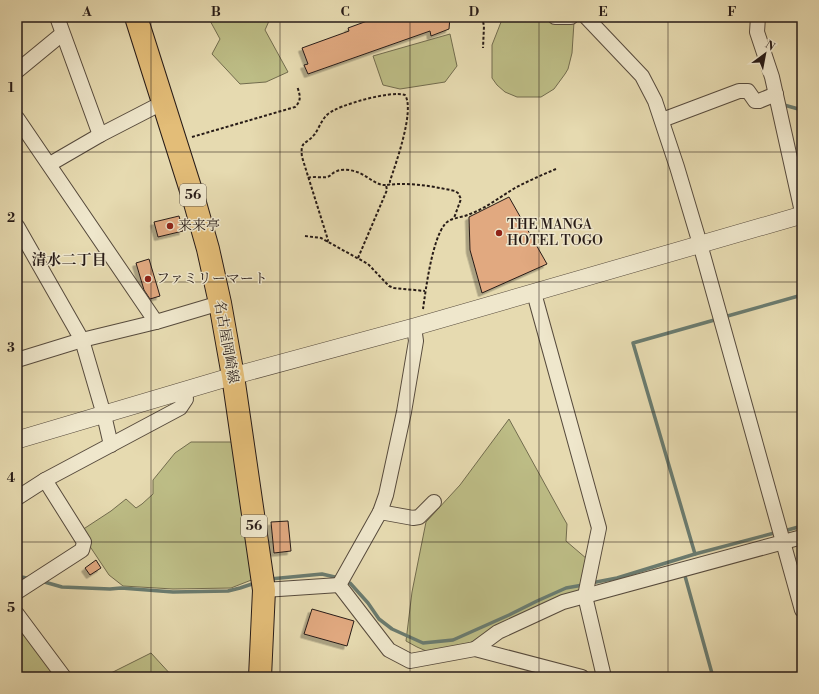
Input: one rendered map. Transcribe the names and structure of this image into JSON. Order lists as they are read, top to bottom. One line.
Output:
{"streets":{"main road":["56","名古屋岡崎線"]},"districts":["清水二丁目"],"places":["来来亭","THE MANGA HOTEL TOGO","ファミリーマート"],"north":"top right","grid":{"columns":["A","B","C","D","E","F"],"rows":["1","2","3","4","5"]}}
